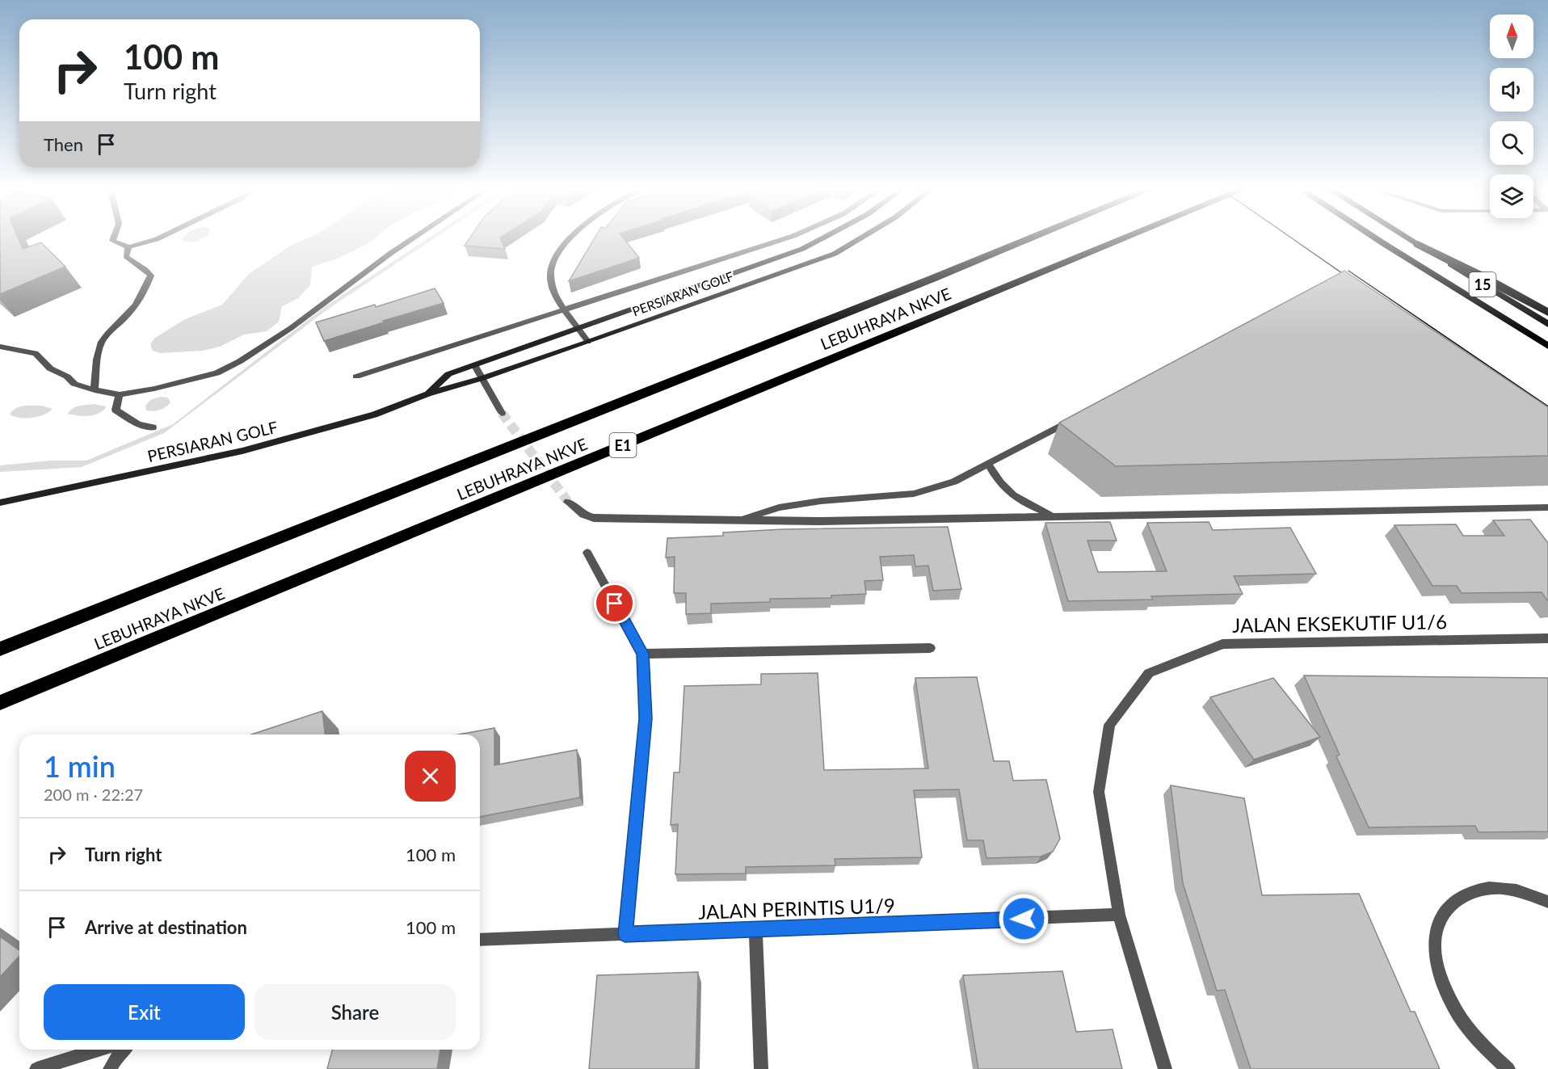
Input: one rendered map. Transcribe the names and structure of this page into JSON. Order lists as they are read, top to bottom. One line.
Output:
{"streets":{"highway":["LEBUHRAYA NKVE","E1"],"main road":["15"],"street":["PERSIARAN GOLF","JALAN EKSEKUTIF U1/6","JALAN PERINTIS U1/9"]},"crossings":[["JALAN EKSEKUTIF U1/6","JALAN PERINTIS U1/9"]],"north":"top","page":{"turn":["100 m","Turn right"],"then":"Then","heading":["1 min","200 m · 22:27"],"list":[{"name":"Turn right","value":"100 m"},{"name":"Arrive at destination","value":"100 m"}],"buttons":["Exit","Share"]}}
